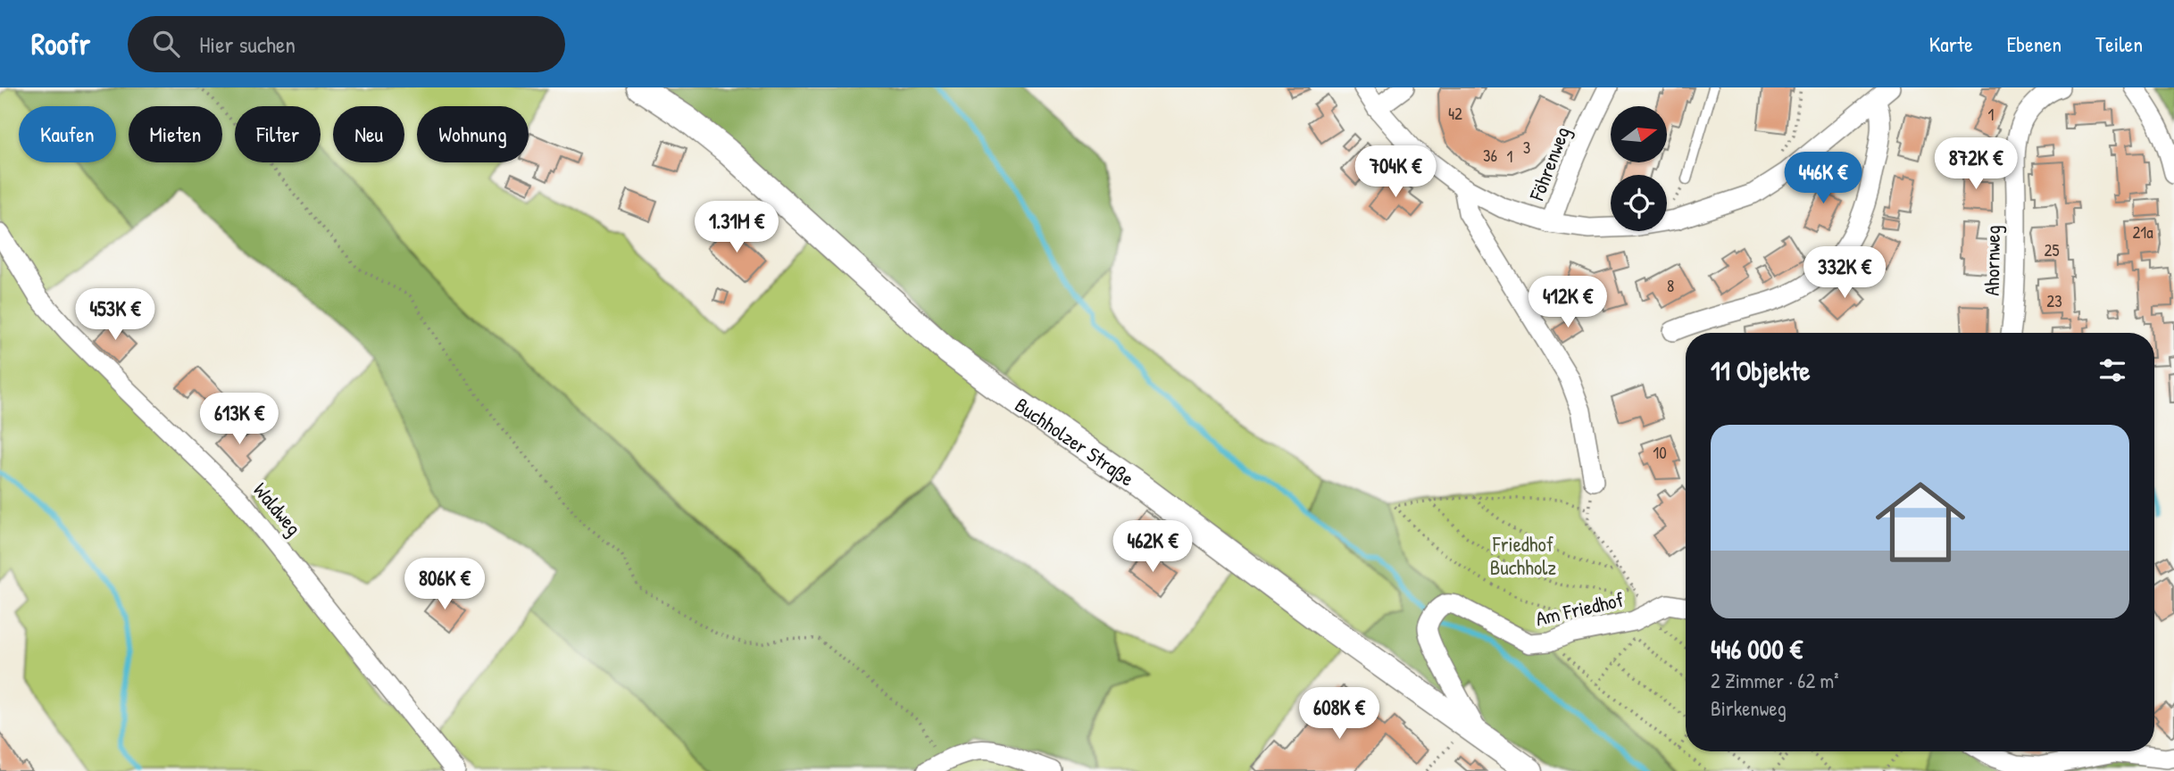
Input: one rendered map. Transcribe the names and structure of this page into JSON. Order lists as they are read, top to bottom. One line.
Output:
{"streets":{"street":["Föhrenweg","Ahornweg","Buchholzer Straße","Waldweg","Am Friedhof"]},"crossings":[["Buchholzer Straße","Am Friedhof"]],"parks":["Friedhof Buchholz"],"house_numbers":["42","1","3","36","1","21a","25","8","23","10"],"north":"right","page":{"header":"Roofr","search":"Hier suchen","nav":["Karte","Ebenen","Teilen"],"chip":["Kaufen","Mieten","Filter","Neu","Wohnung"],"price":["872K €","704K €","446K €","1.31M €","332K €","412K €","453K €","613K €","462K €","806K €","608K €"],"heading":"11 Objekte","list":[{"name":"446 000 €","note":"2 Zimmer · 62 m² · Birkenweg"}]}}
